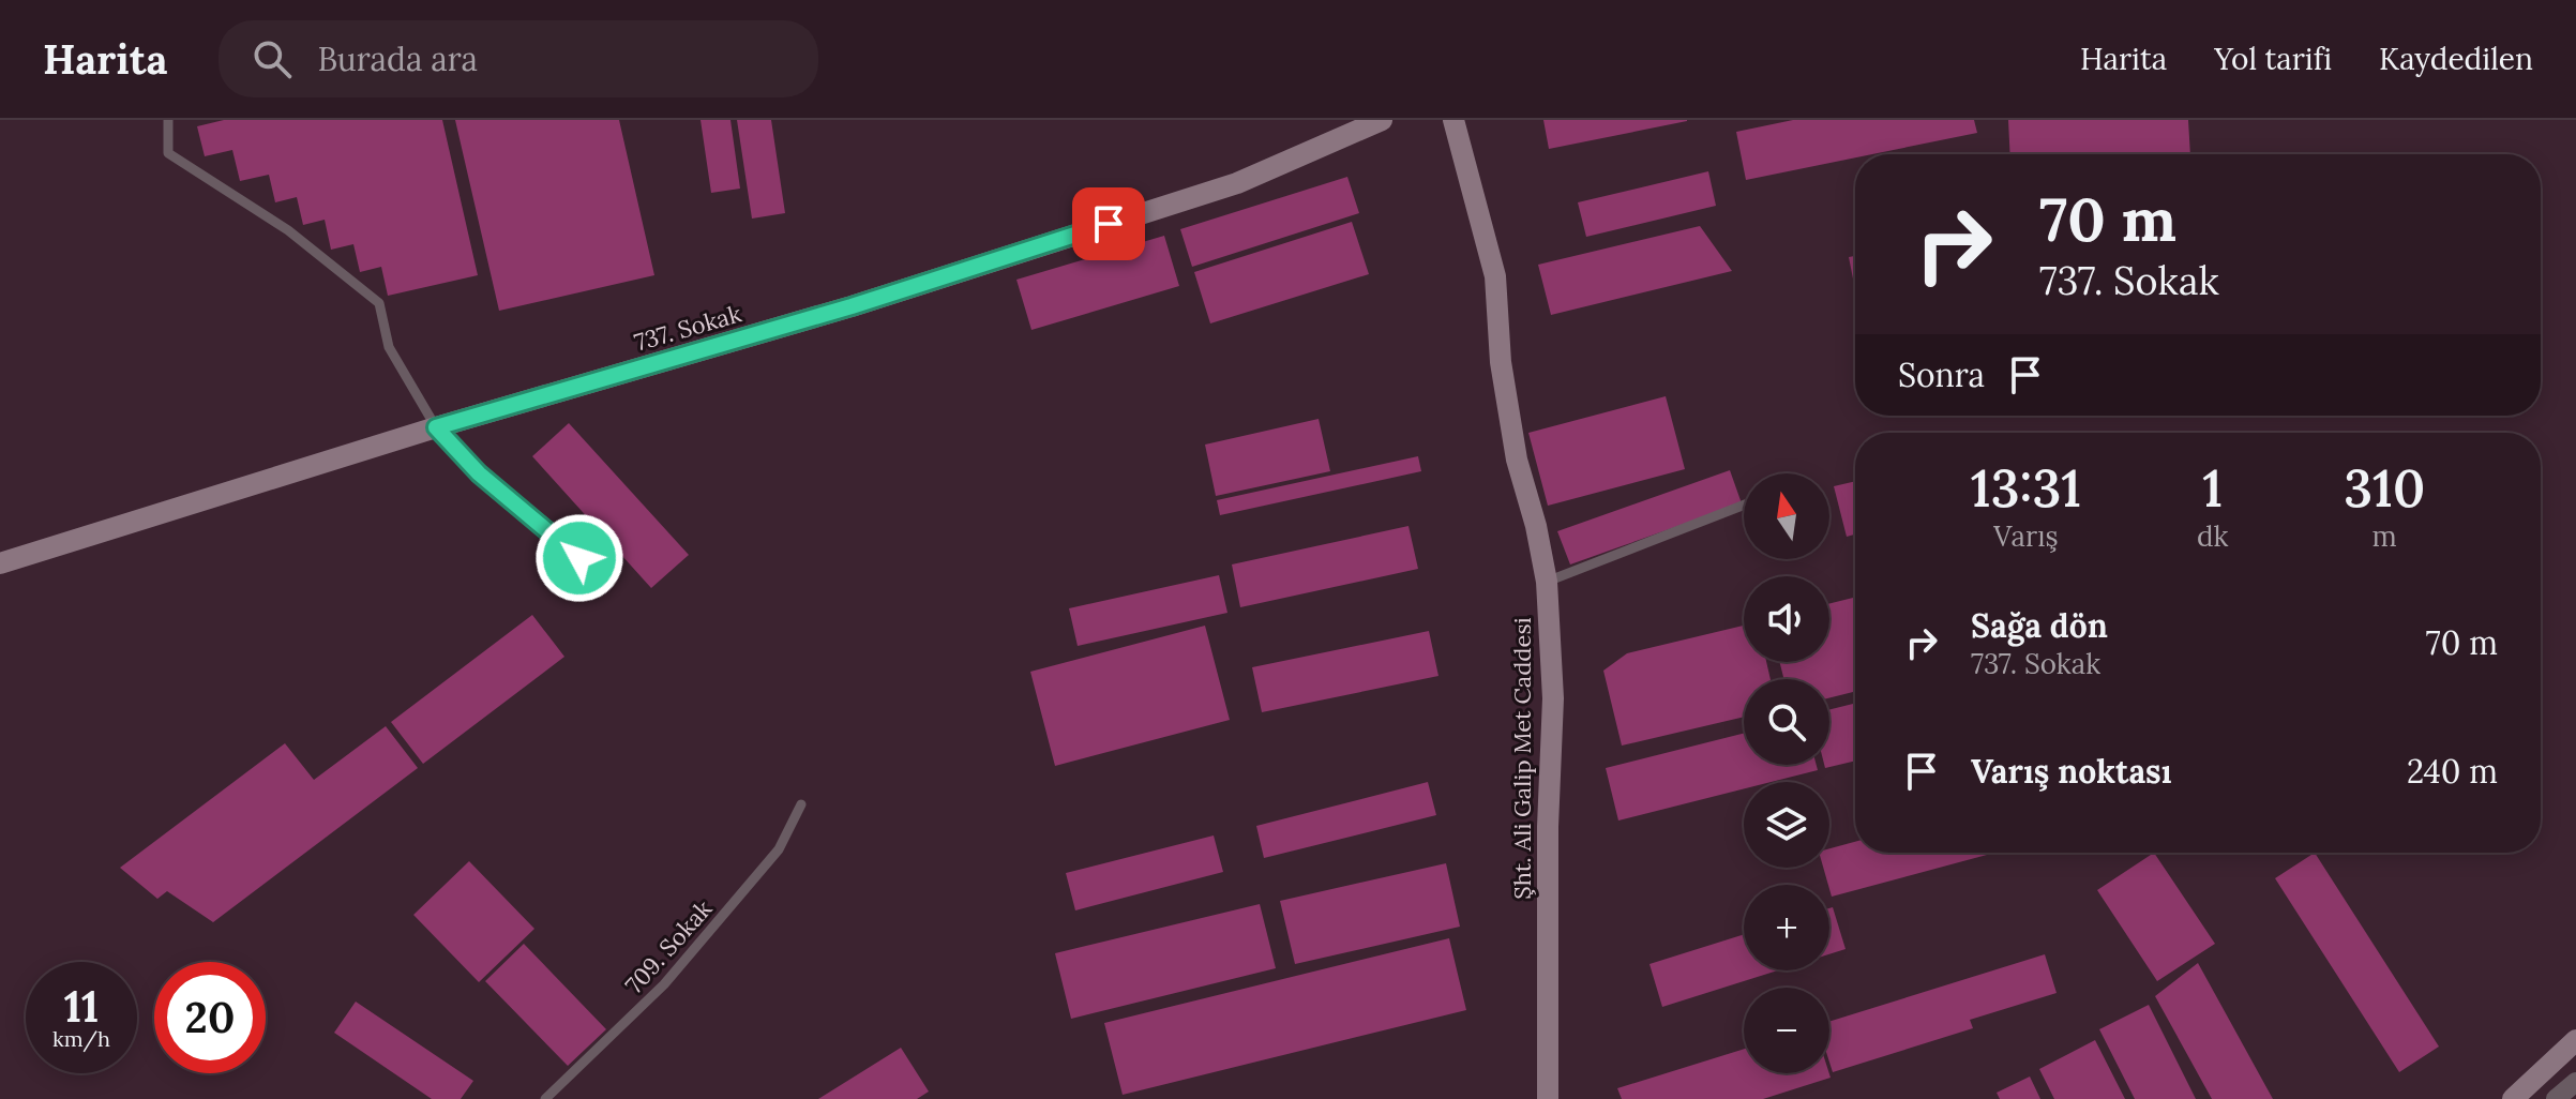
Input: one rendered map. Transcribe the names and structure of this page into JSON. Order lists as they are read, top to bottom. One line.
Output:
{"streets":{"street":["737. Sokak","Şht. Ali Galip Met Caddesi"],"lane":["709. Sokak"]},"north":"top","page":{"header":"Harita","search":"Burada ara","nav":["Harita","Yol tarifi","Kaydedilen"],"turn":["70 m","737. Sokak"],"then":"Sonra","eta":["13:31","Varış","1","dk","310","m"],"map_buttons":["+","−"],"list":[{"name":"Sağa dön","note":"737. Sokak","value":"70 m"},{"name":"Varış noktası","value":"240 m"}],"speed":"11 km/h","limit":"20"}}
